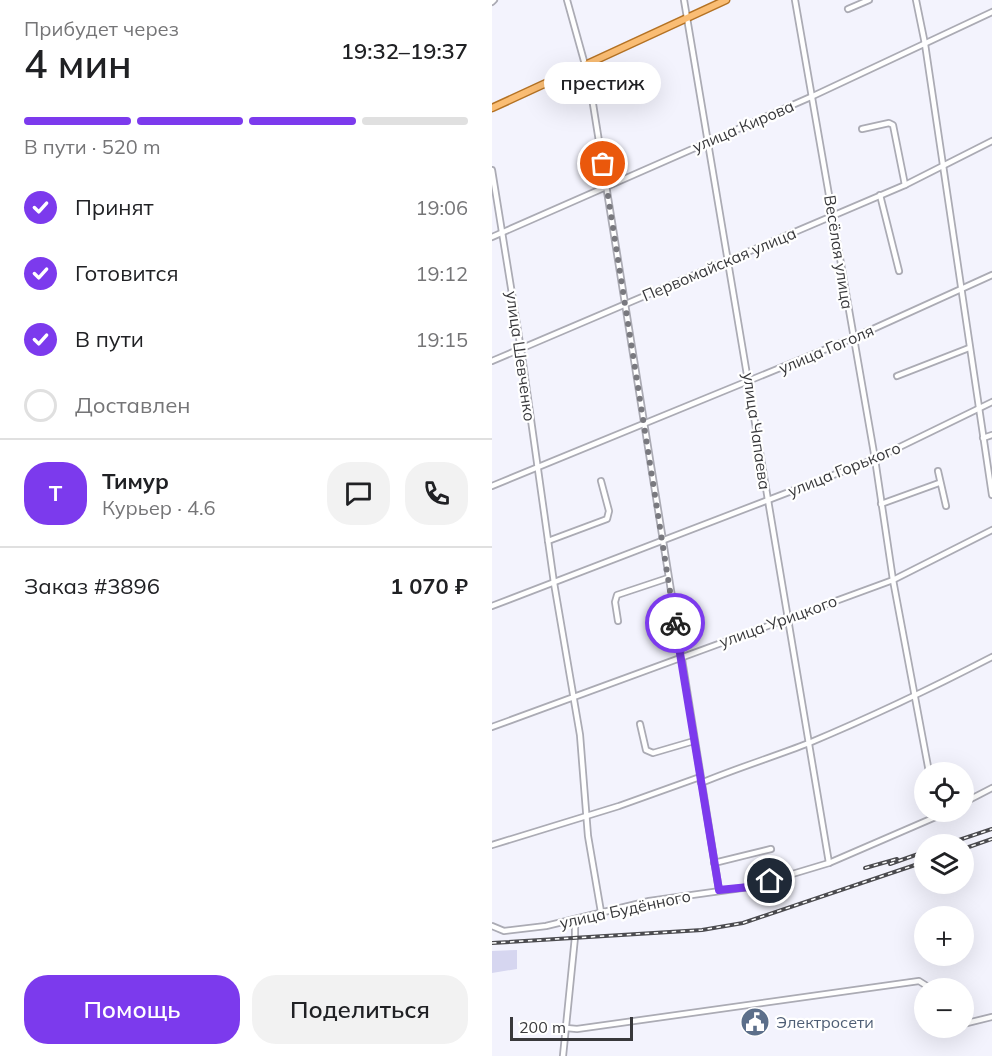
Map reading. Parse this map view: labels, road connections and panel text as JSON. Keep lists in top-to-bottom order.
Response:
{
  "streets": {
    "street": [
      "улица Кирова",
      "Весёлая улица",
      "Первомайская улица",
      "улица Гоголя",
      "улица Шевченко",
      "улица Чапаева",
      "улица Горького",
      "улица Урицкого",
      "улица Будённого"
    ]
  },
  "crossings": [
    ["улица Кирова", "Весёлая улица"],
    ["улица Кирова", "улица Шевченко"],
    ["улица Кирова", "улица Чапаева"],
    ["Весёлая улица", "Первомайская улица"],
    ["Весёлая улица", "улица Гоголя"],
    ["Весёлая улица", "улица Горького"],
    ["Весёлая улица", "улица Урицкого"],
    ["Первомайская улица", "улица Шевченко"],
    ["Первомайская улица", "улица Чапаева"],
    ["улица Гоголя", "улица Шевченко"],
    ["улица Гоголя", "улица Чапаева"],
    ["улица Шевченко", "улица Горького"],
    ["улица Шевченко", "улица Урицкого"],
    ["улица Шевченко", "улица Будённого"],
    ["улица Чапаева", "улица Горького"],
    ["улица Чапаева", "улица Урицкого"],
    ["улица Чапаева", "улица Будённого"]
  ],
  "places": {
    "other": ["престиж"],
    "public building": ["Электросети"]
  },
  "scale_bar": "200 m",
  "page": {
    "heading": ["4 мин", "Прибудет через", "19:32–19:37"],
    "panel": [
      "Тимур",
      "Курьер · 4.6",
      "Заказ #3896",
      "1 070 ₽"
    ],
    "bubble": "престиж",
    "bar": "В пути · 520 m",
    "list": [
      ["Принят", "19:06"],
      ["Готовится", "19:12"],
      ["В пути", "19:15"],
      "Доставлен"
    ],
    "round": "Т",
    "map_buttons": ["+", "−"],
    "buttons": ["Помощь", "Поделиться"],
    "scale": "200 m"
  }
}
